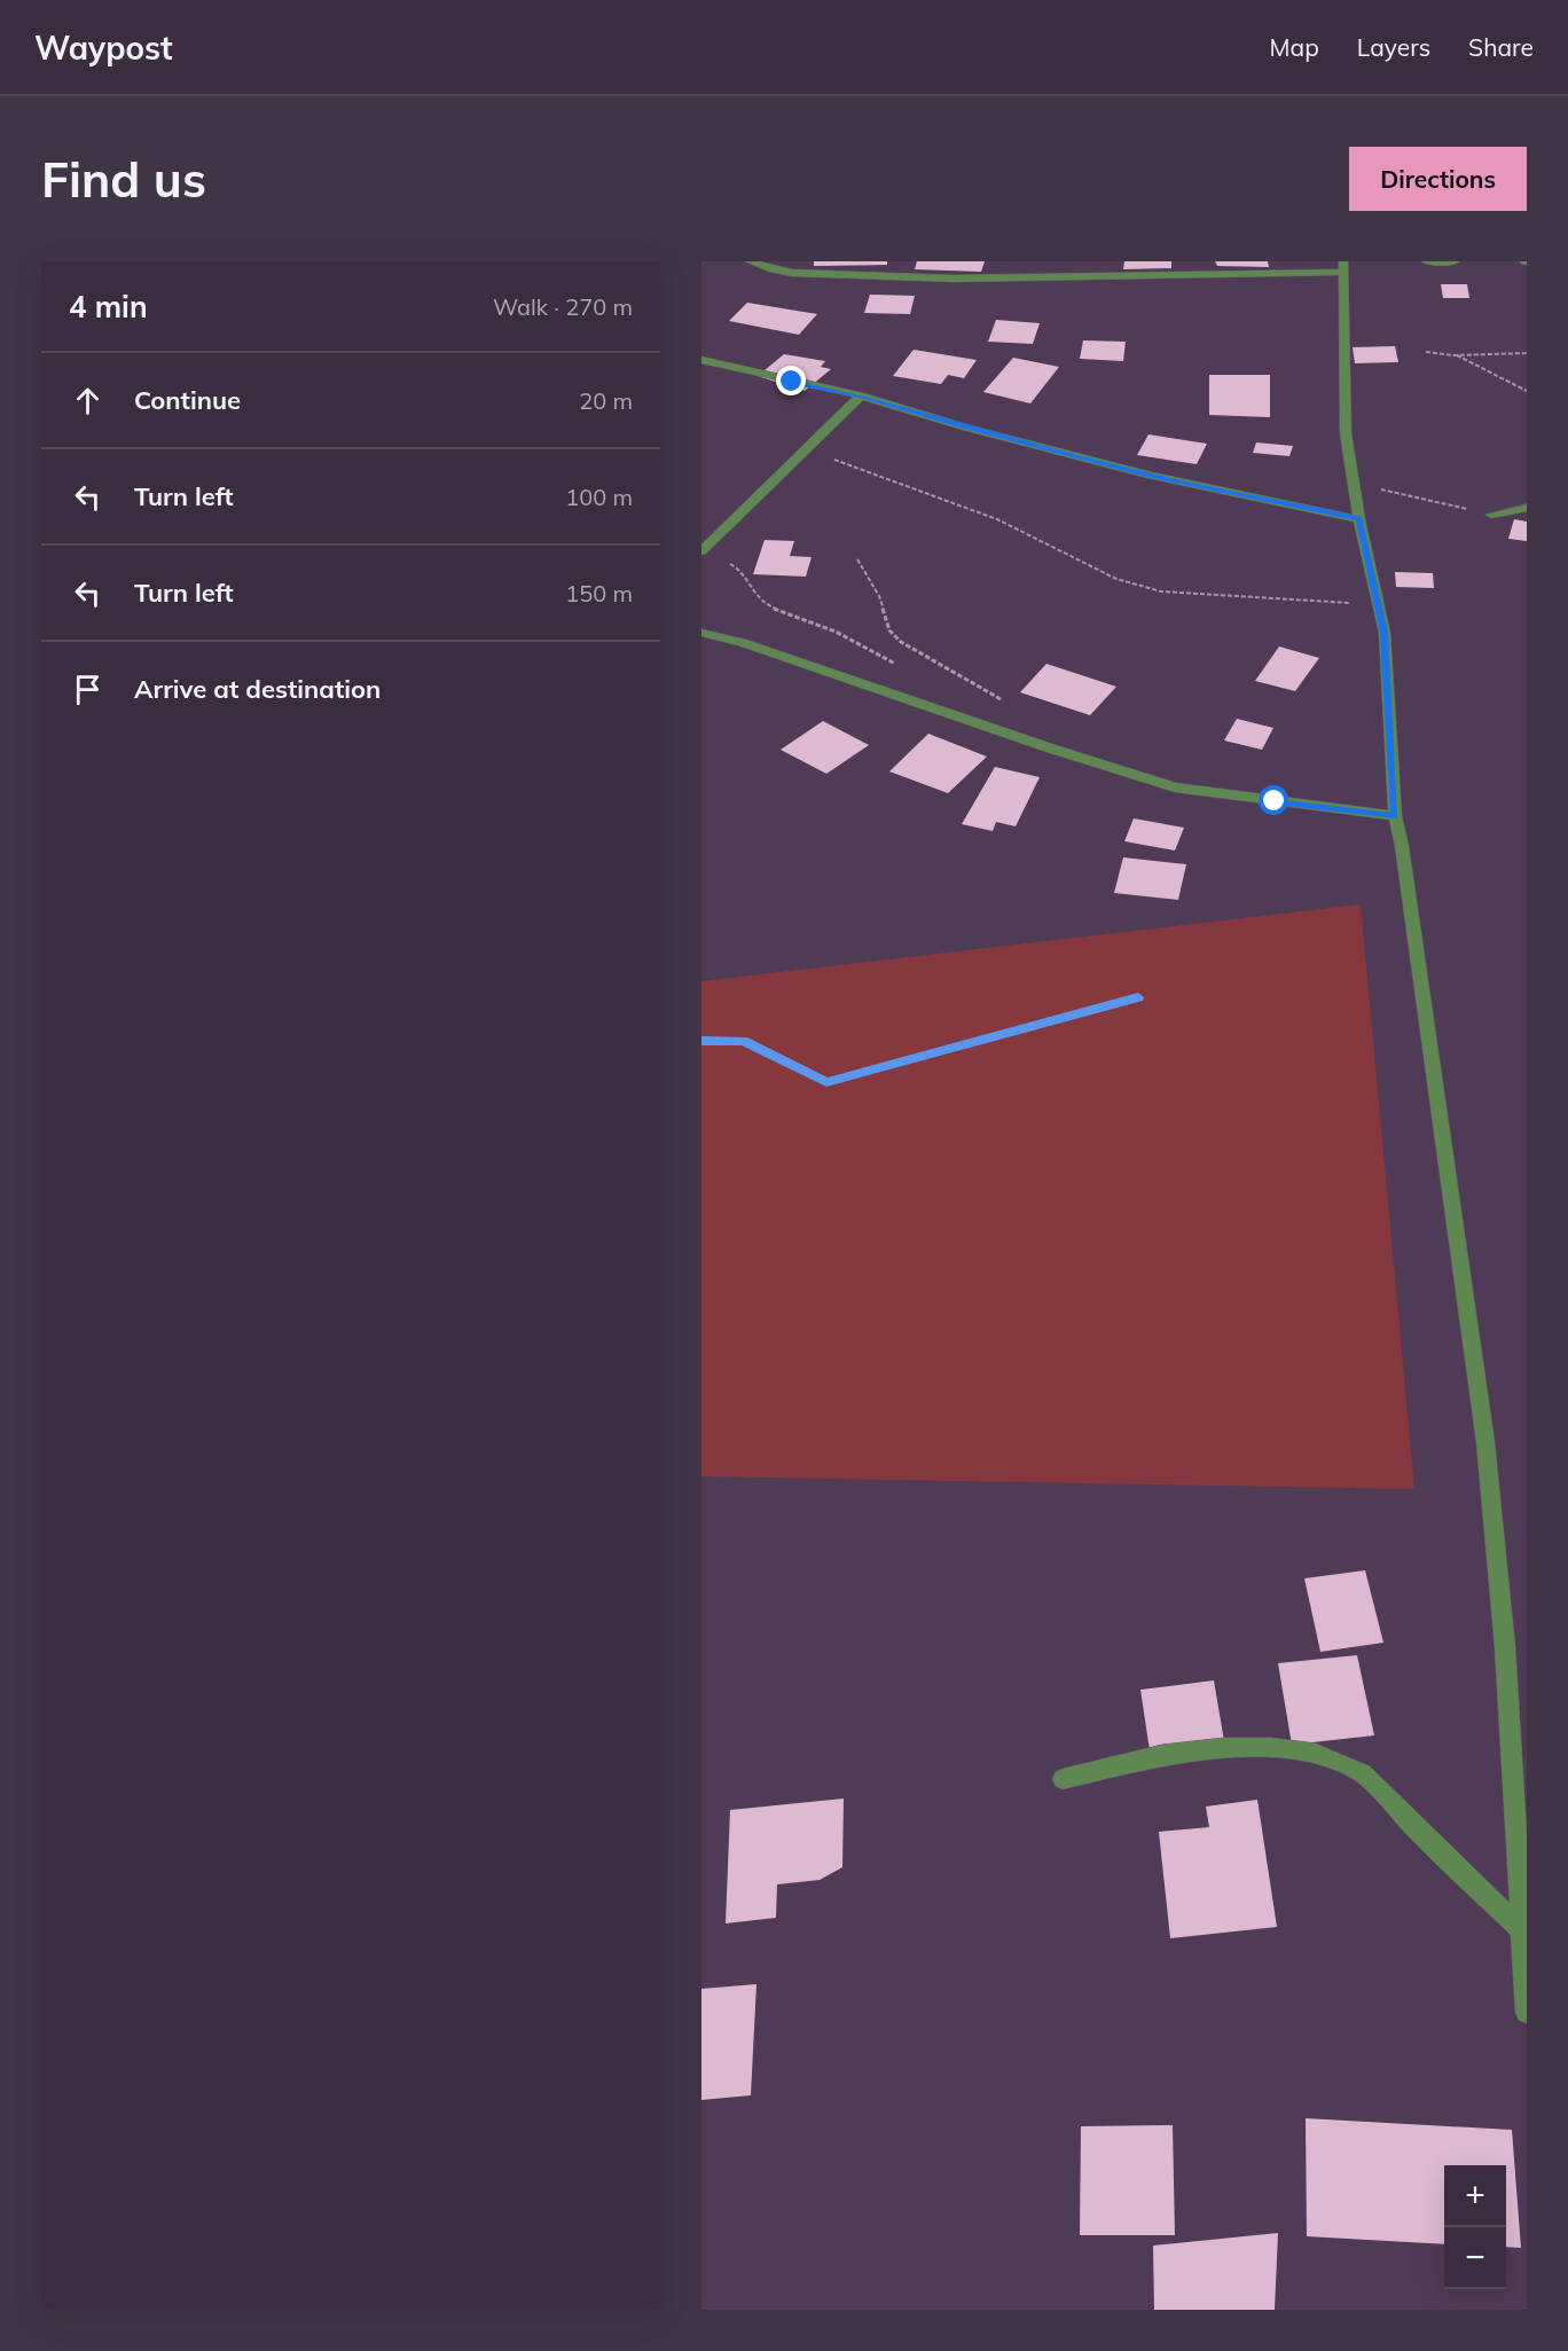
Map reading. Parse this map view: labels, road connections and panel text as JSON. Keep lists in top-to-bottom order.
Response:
{
  "page": {
    "header": "Waypost",
    "nav": ["Map", "Layers", "Share"],
    "buttons": "Directions",
    "title": "Find us",
    "heading": ["4 min", "Walk · 270 m"],
    "list": [
      ["Continue", "20 m"],
      ["Turn left", "100 m"],
      ["Turn left", "150 m"],
      "Arrive at destination"
    ],
    "map_buttons": ["+", "−"]
  }
}
